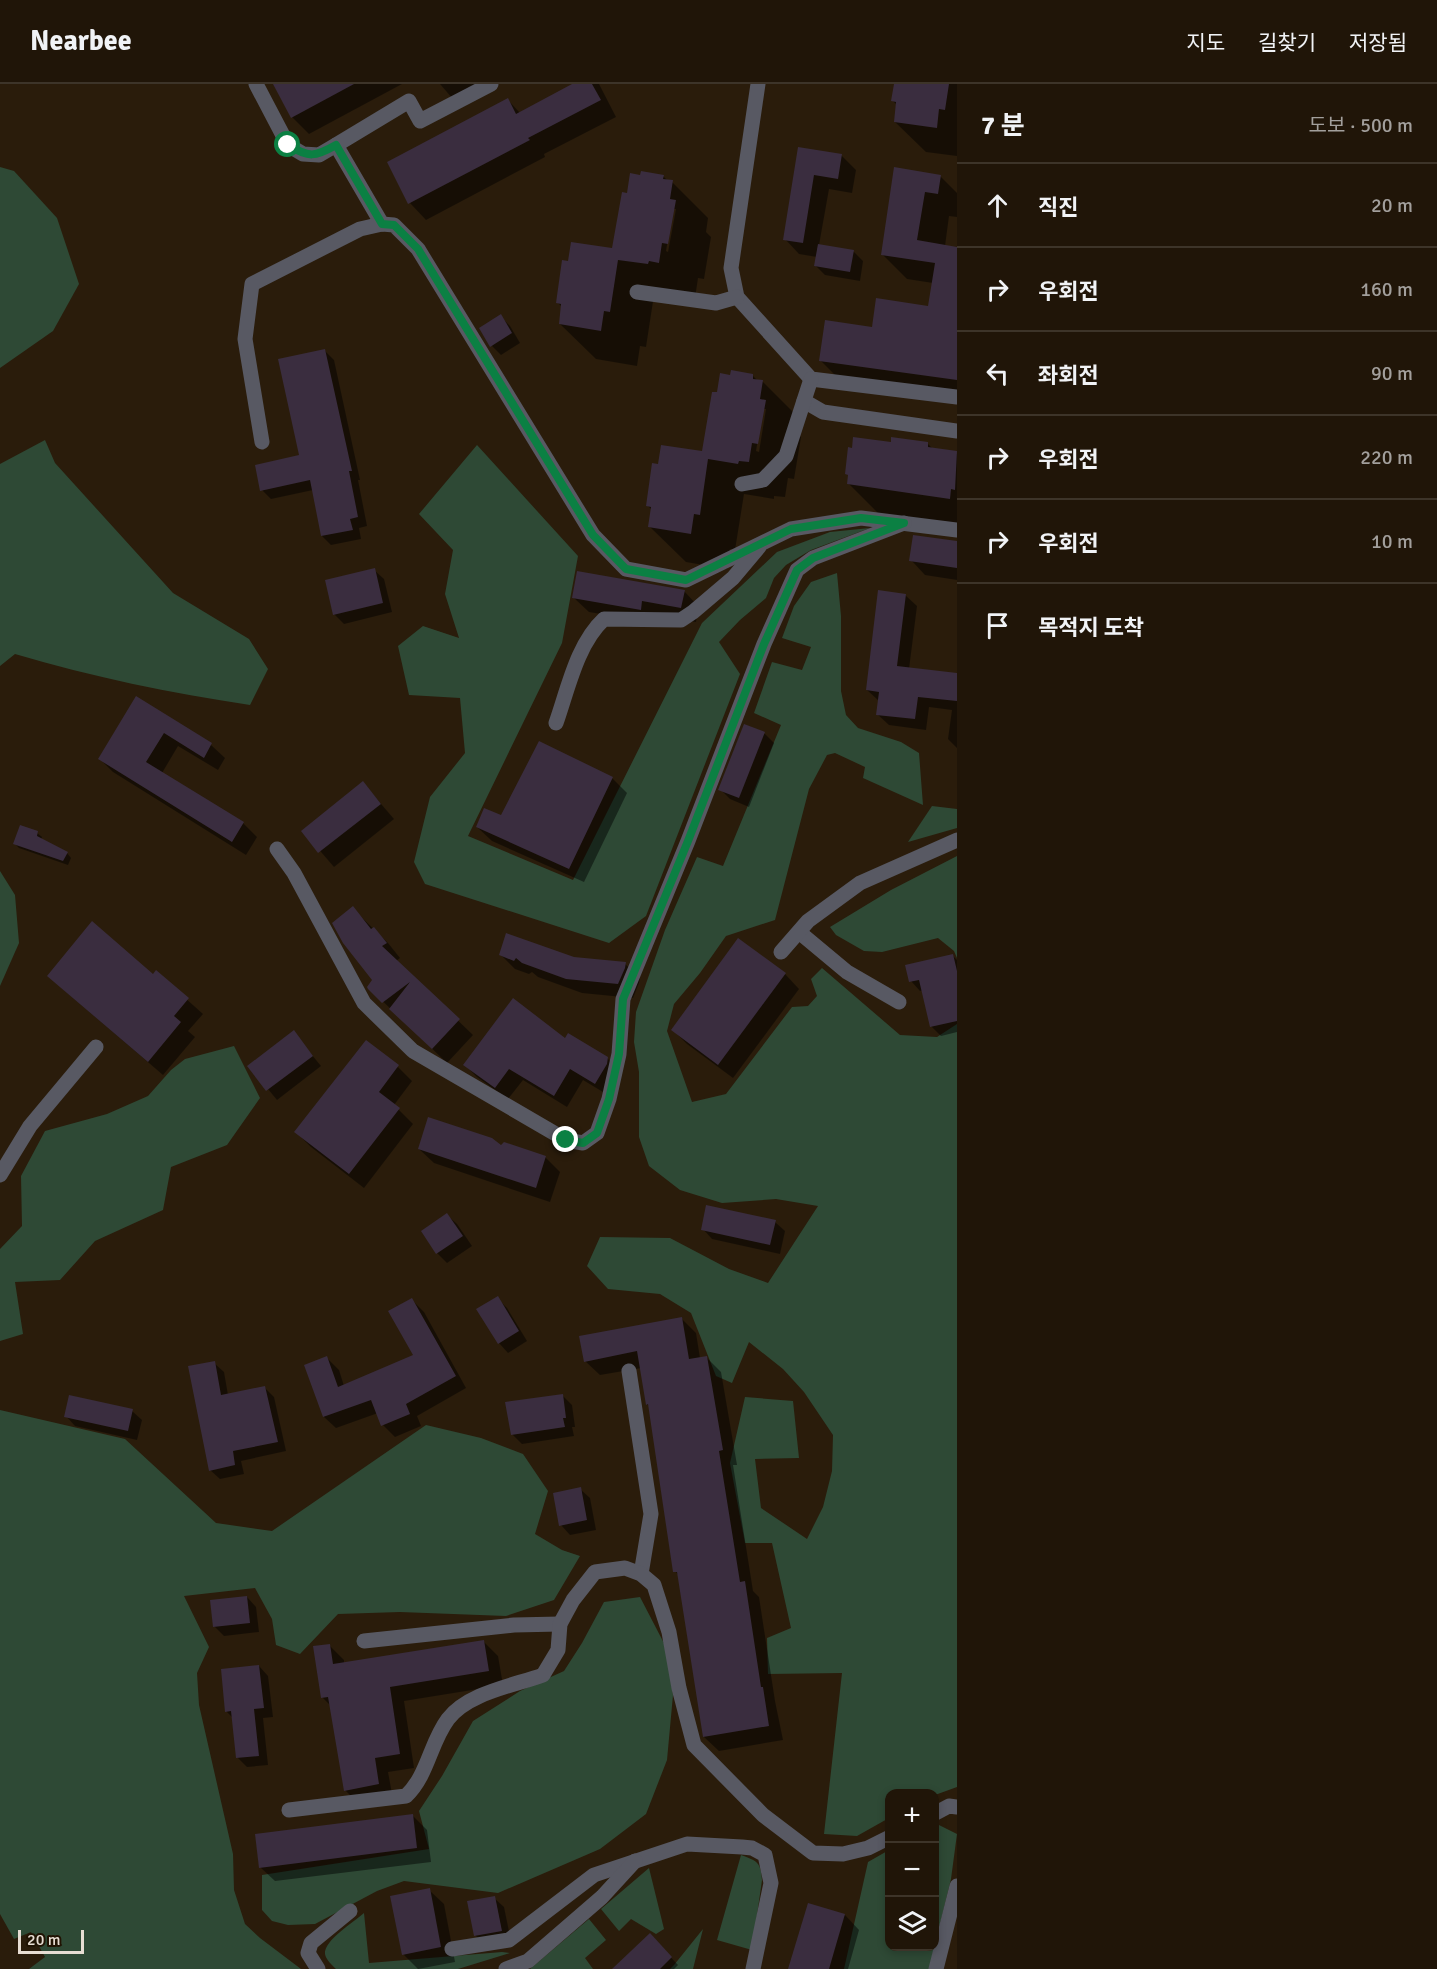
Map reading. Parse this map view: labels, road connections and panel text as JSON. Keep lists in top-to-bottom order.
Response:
{
  "scale_bar": "20 m",
  "page": {
    "header": "Nearbee",
    "nav": ["지도", "길찾기", "저장됨"],
    "heading": ["7 분", "도보 · 500 m"],
    "list": [
      ["직진", "20 m"],
      ["우회전", "160 m"],
      ["좌회전", "90 m"],
      ["우회전", "220 m"],
      ["우회전", "10 m"],
      "목적지 도착"
    ],
    "map_buttons": ["+", "−"],
    "scale": "20 m"
  }
}
